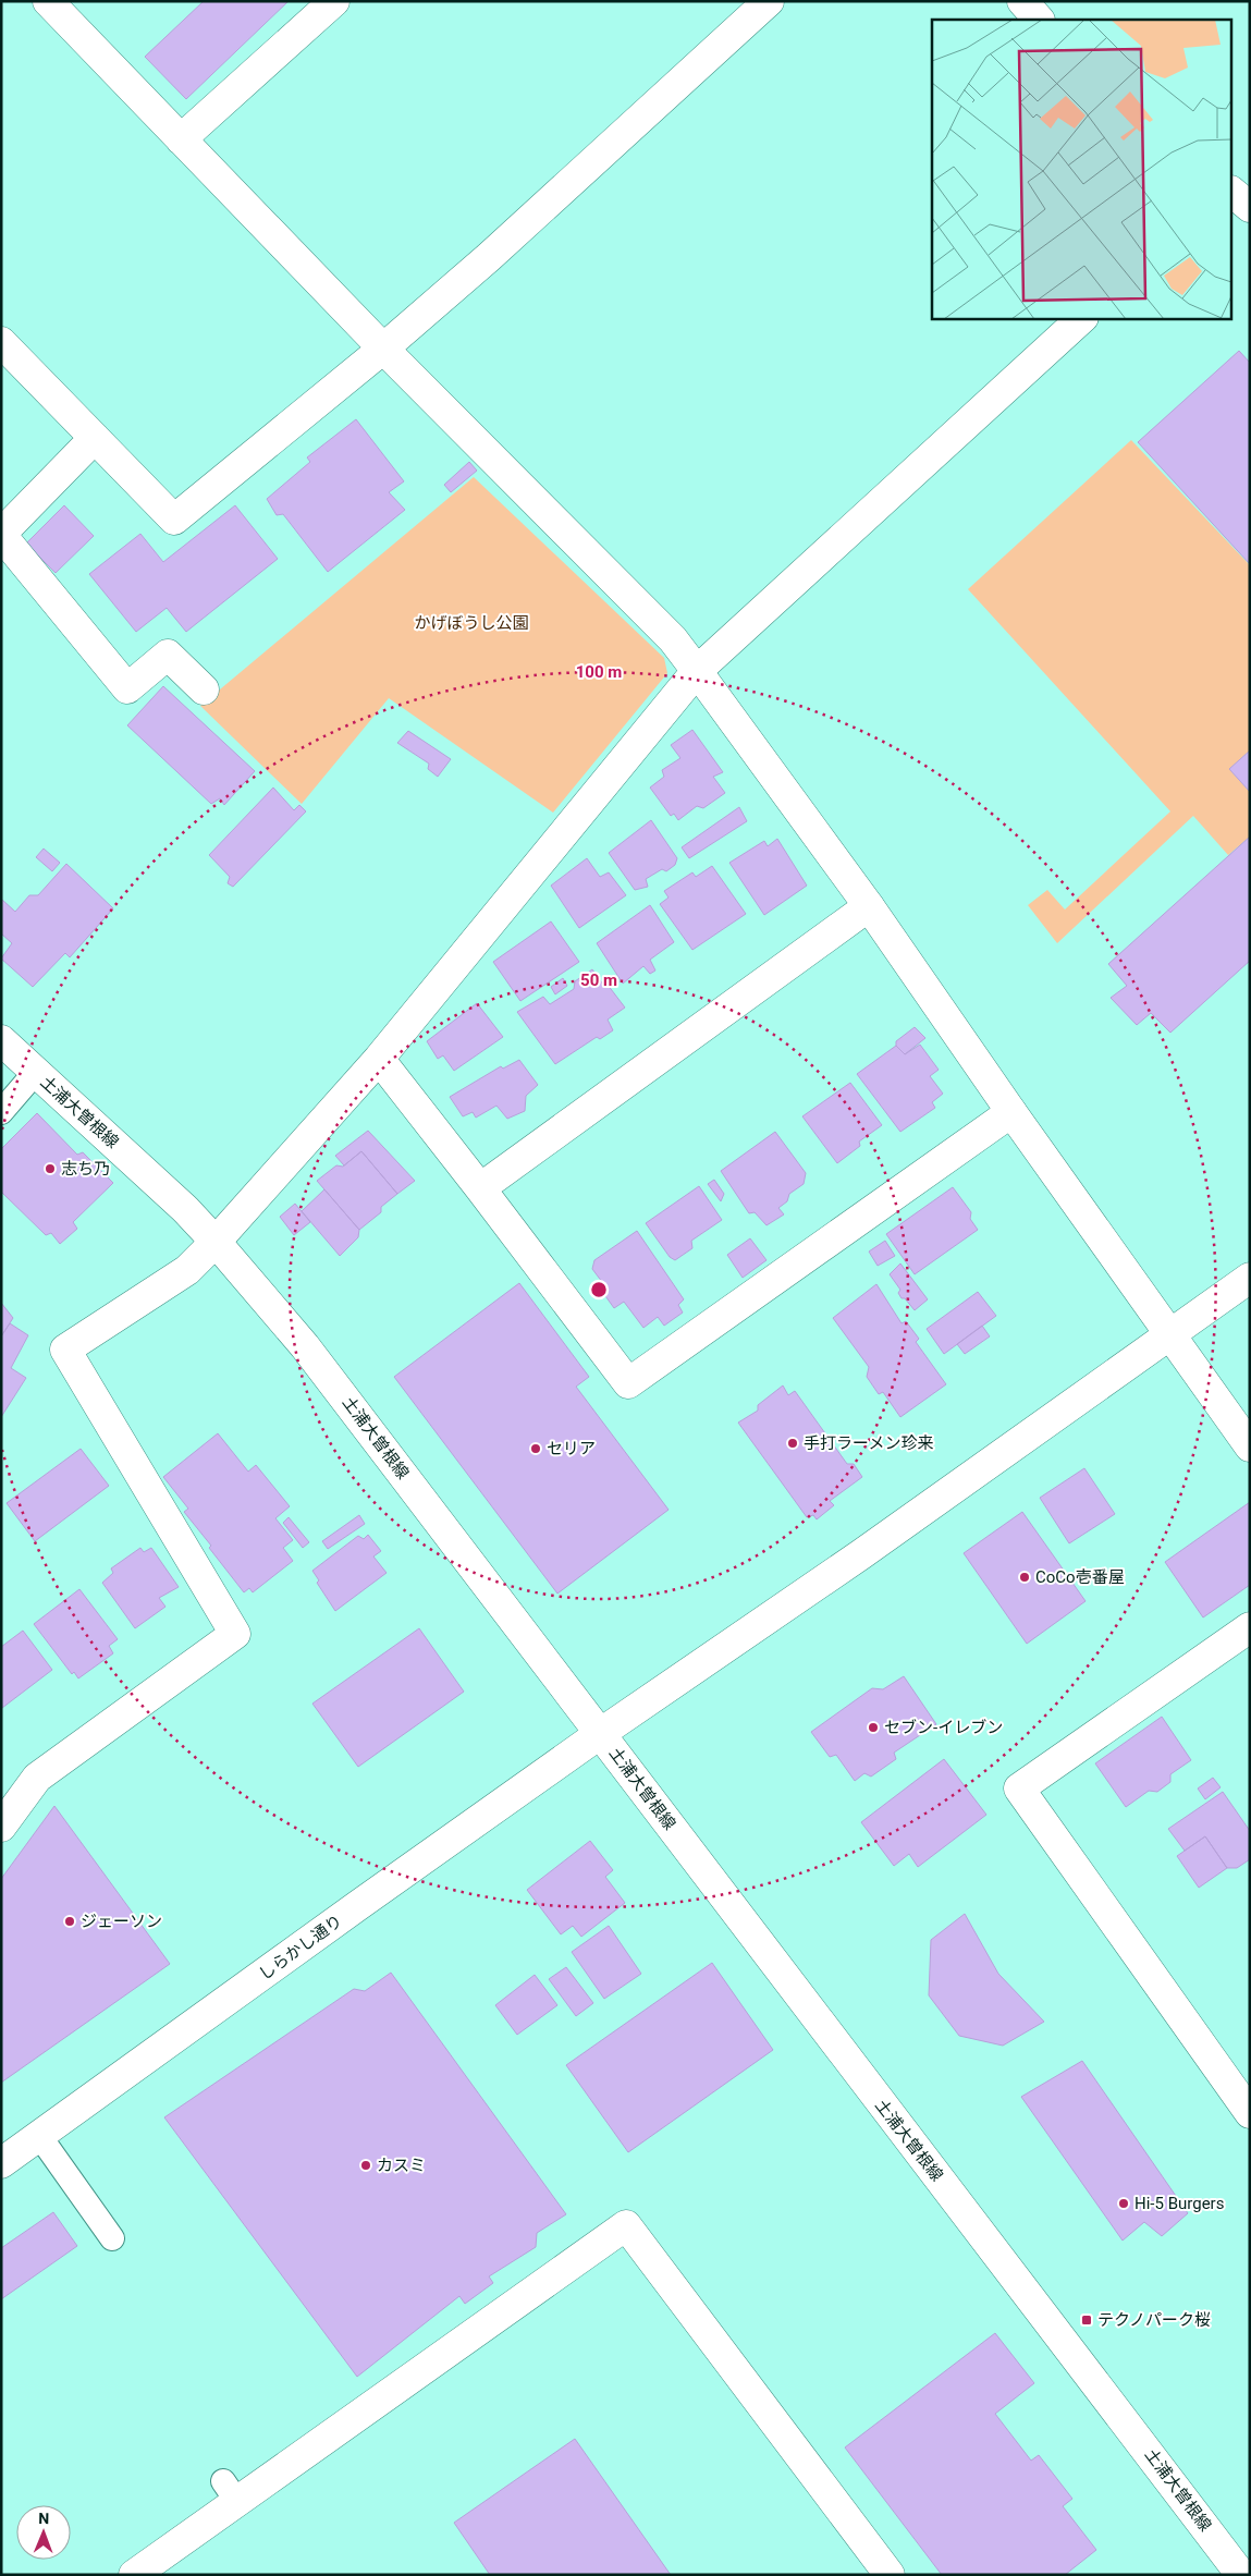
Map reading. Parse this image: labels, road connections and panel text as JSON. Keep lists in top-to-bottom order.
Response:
{
  "streets": {
    "street": ["土浦大曽根線", "しらかし通り"]
  },
  "crossings": [
    ["土浦大曽根線", "しらかし通り"]
  ],
  "parks": ["かげぼうし公園"],
  "places": {
    "other": [
      "志ち乃",
      "手打ラーメン珍来",
      "セリア",
      "CoCo壱番屋",
      "セブン-イレブン",
      "ジェーソン",
      "カスミ",
      "Hi-5 Burgers"
    ],
    "transit": ["テクノパーク桜"]
  },
  "north": "top",
  "rings": ["100 m", "50 m"]
}
